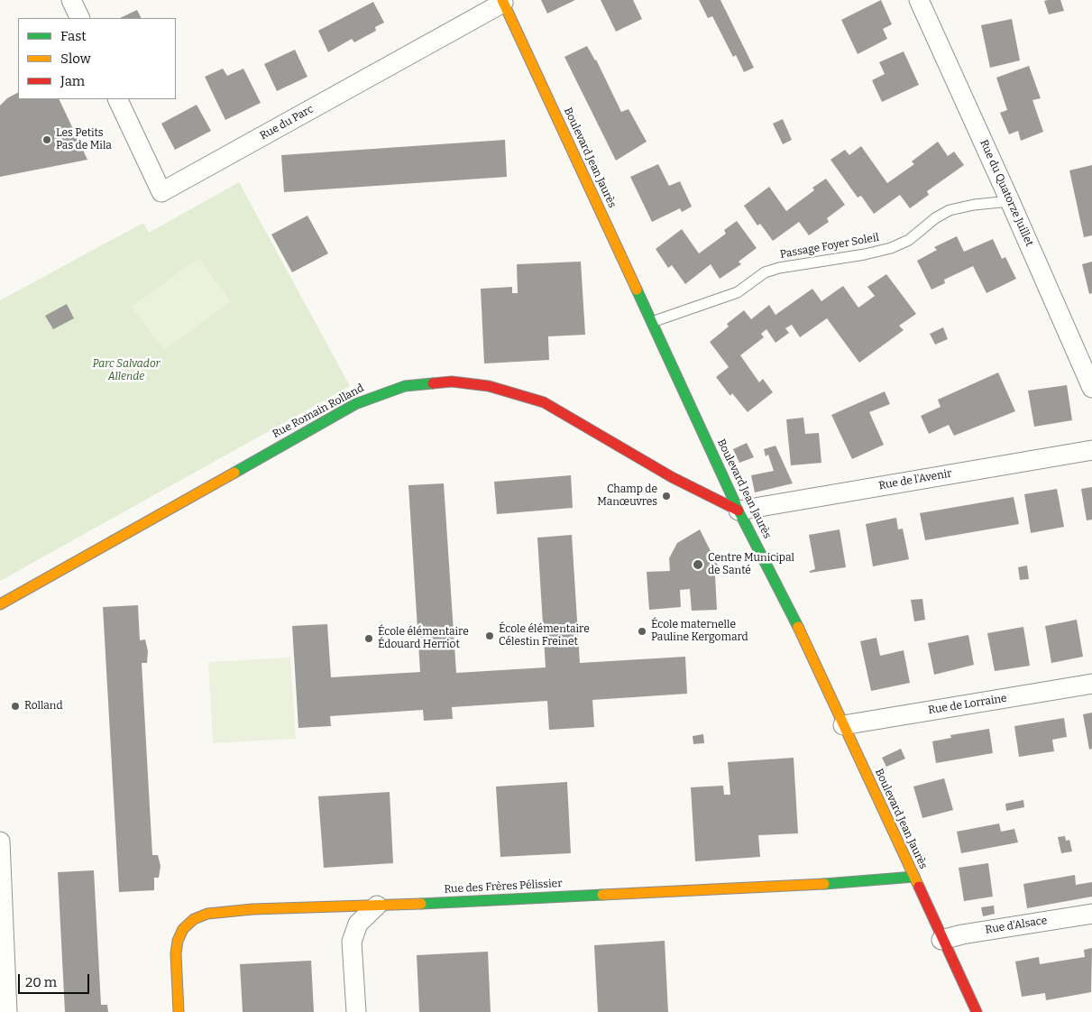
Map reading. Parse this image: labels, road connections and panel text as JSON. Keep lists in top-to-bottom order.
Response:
{
  "streets": {
    "street": [
      "Rue du Parc",
      "Boulevard Jean Jaurès",
      "Rue du Quatorze Juillet",
      "Rue Romain Rolland",
      "Rue de l'Avenir",
      "Rue de Lorraine",
      "Rue des Frères Pélissier",
      "Rue d'Alsace"
    ],
    "lane": ["Passage Foyer Soleil"]
  },
  "crossings": [
    ["Rue du Parc", "Boulevard Jean Jaurès"],
    ["Boulevard Jean Jaurès", "Passage Foyer Soleil"],
    ["Boulevard Jean Jaurès", "Rue Romain Rolland"],
    ["Boulevard Jean Jaurès", "Rue de l'Avenir"],
    ["Boulevard Jean Jaurès", "Rue de Lorraine"],
    ["Boulevard Jean Jaurès", "Rue des Frères Pélissier"],
    ["Boulevard Jean Jaurès", "Rue d'Alsace"],
    ["Rue du Quatorze Juillet", "Passage Foyer Soleil"],
    ["Rue Romain Rolland", "Rue de l'Avenir"]
  ],
  "parks": ["Parc Salvador Allende"],
  "places": [
    "Les Petits Pas de Mila",
    "Champ de Manœuvres",
    "Centre Municipal de Santé",
    "École maternelle Pauline Kergomard",
    "École élémentaire Célestin Freinet",
    "École élémentaire Édouard Herriot",
    "Rolland"
  ],
  "legend": ["Fast", "Slow", "Jam"],
  "scale_bar": "20 m"
}
